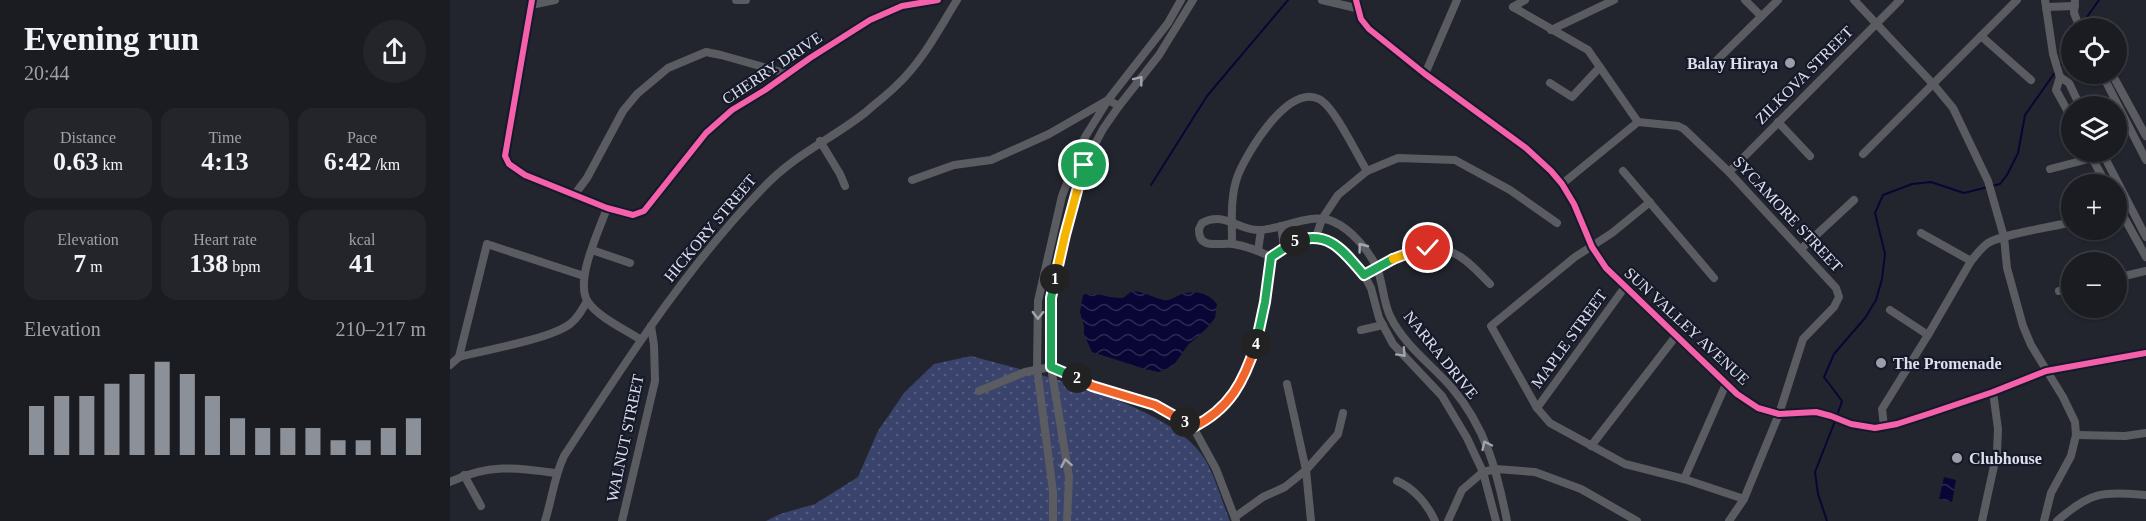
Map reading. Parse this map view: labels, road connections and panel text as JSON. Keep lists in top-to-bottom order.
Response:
{
  "streets": {
    "street": [
      "CHERRY DRIVE",
      "ZILKOVA STREET",
      "SYCAMORE STREET",
      "HICKORY STREET",
      "SUN VALLEY AVENUE",
      "MAPLE STREET",
      "NARRA DRIVE",
      "WALNUT STREET"
    ]
  },
  "crossings": [
    ["ZILKOVA STREET", "SYCAMORE STREET"],
    ["SYCAMORE STREET", "SUN VALLEY AVENUE"],
    ["HICKORY STREET", "WALNUT STREET"],
    ["SUN VALLEY AVENUE", "MAPLE STREET"]
  ],
  "places": ["Balay Hiraya", "The Promenade", "Clubhouse"],
  "page": {
    "heading": ["Evening run", "20:44"],
    "map_buttons": ["+", "−"],
    "stats": [
      ["Distance", "0.63 km"],
      ["Time", "4:13"],
      ["Pace", "6:42 /km"],
      ["Elevation", "7 m"],
      ["Heart rate", "138 bpm"],
      ["kcal", "41"]
    ],
    "pins": [
      "5",
      "1",
      "4",
      "2",
      "3"
    ],
    "chart": ["Elevation", "210–217 m"]
  }
}
